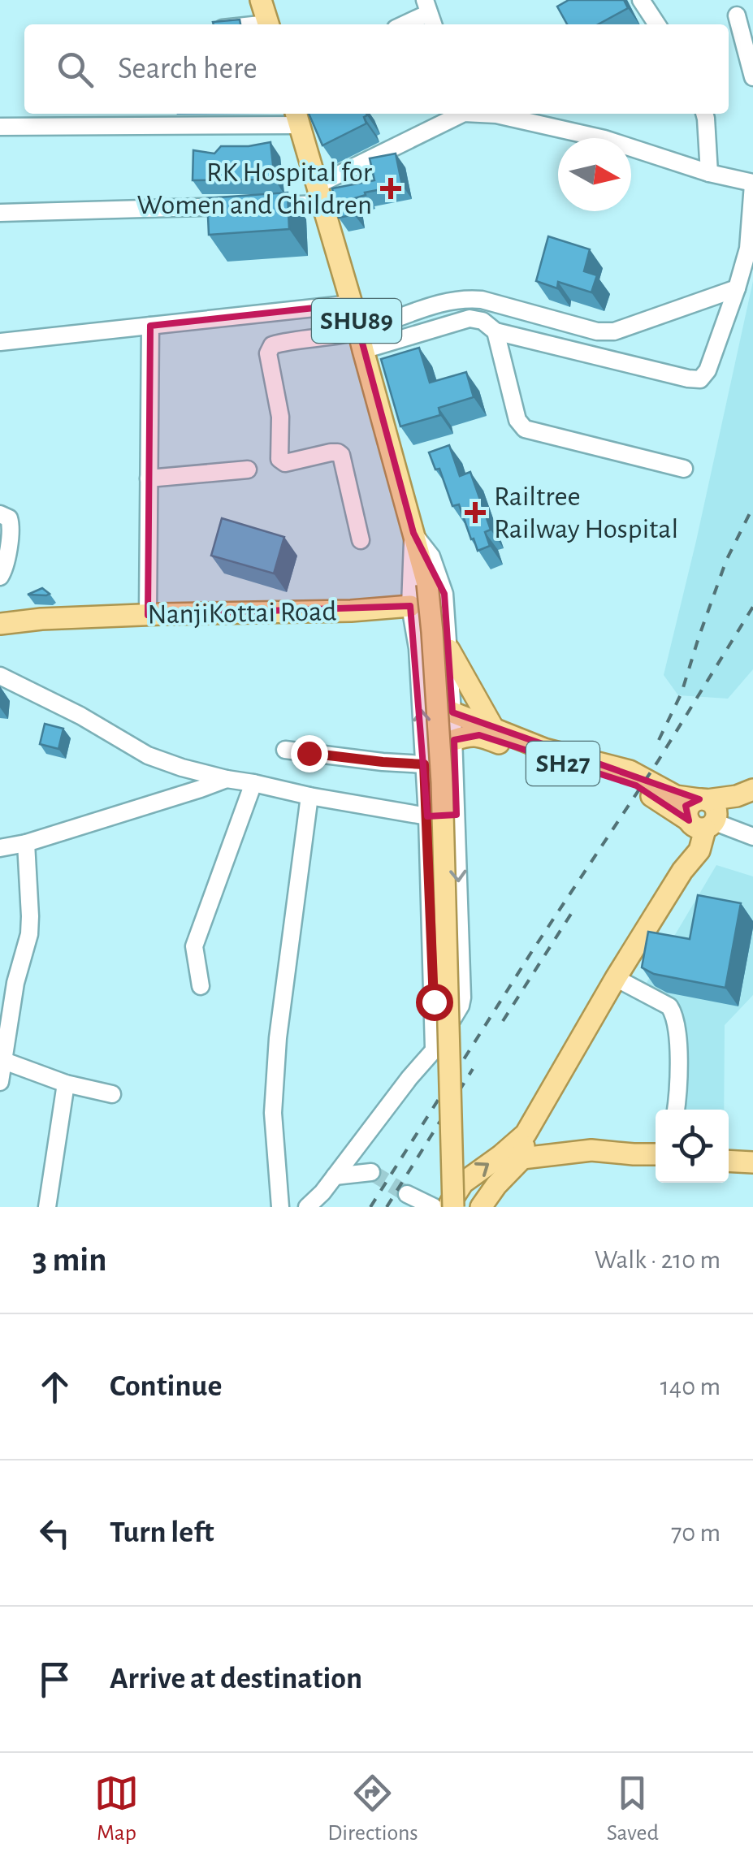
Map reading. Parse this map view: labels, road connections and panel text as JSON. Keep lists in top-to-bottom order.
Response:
{
  "streets": {
    "main road": ["SHU89", "NanjiKottai Road", "SH27"]
  },
  "places": {
    "health": ["RK Hospital for Women and Children", "Railtree Railway Hospital"]
  },
  "north": "right",
  "page": {
    "search": "Search here",
    "heading": ["3 min", "Walk · 210 m"],
    "list": [
      ["Continue", "140 m"],
      ["Turn left", "70 m"],
      "Arrive at destination"
    ],
    "nav": ["Map", "Directions", "Saved"]
  }
}
